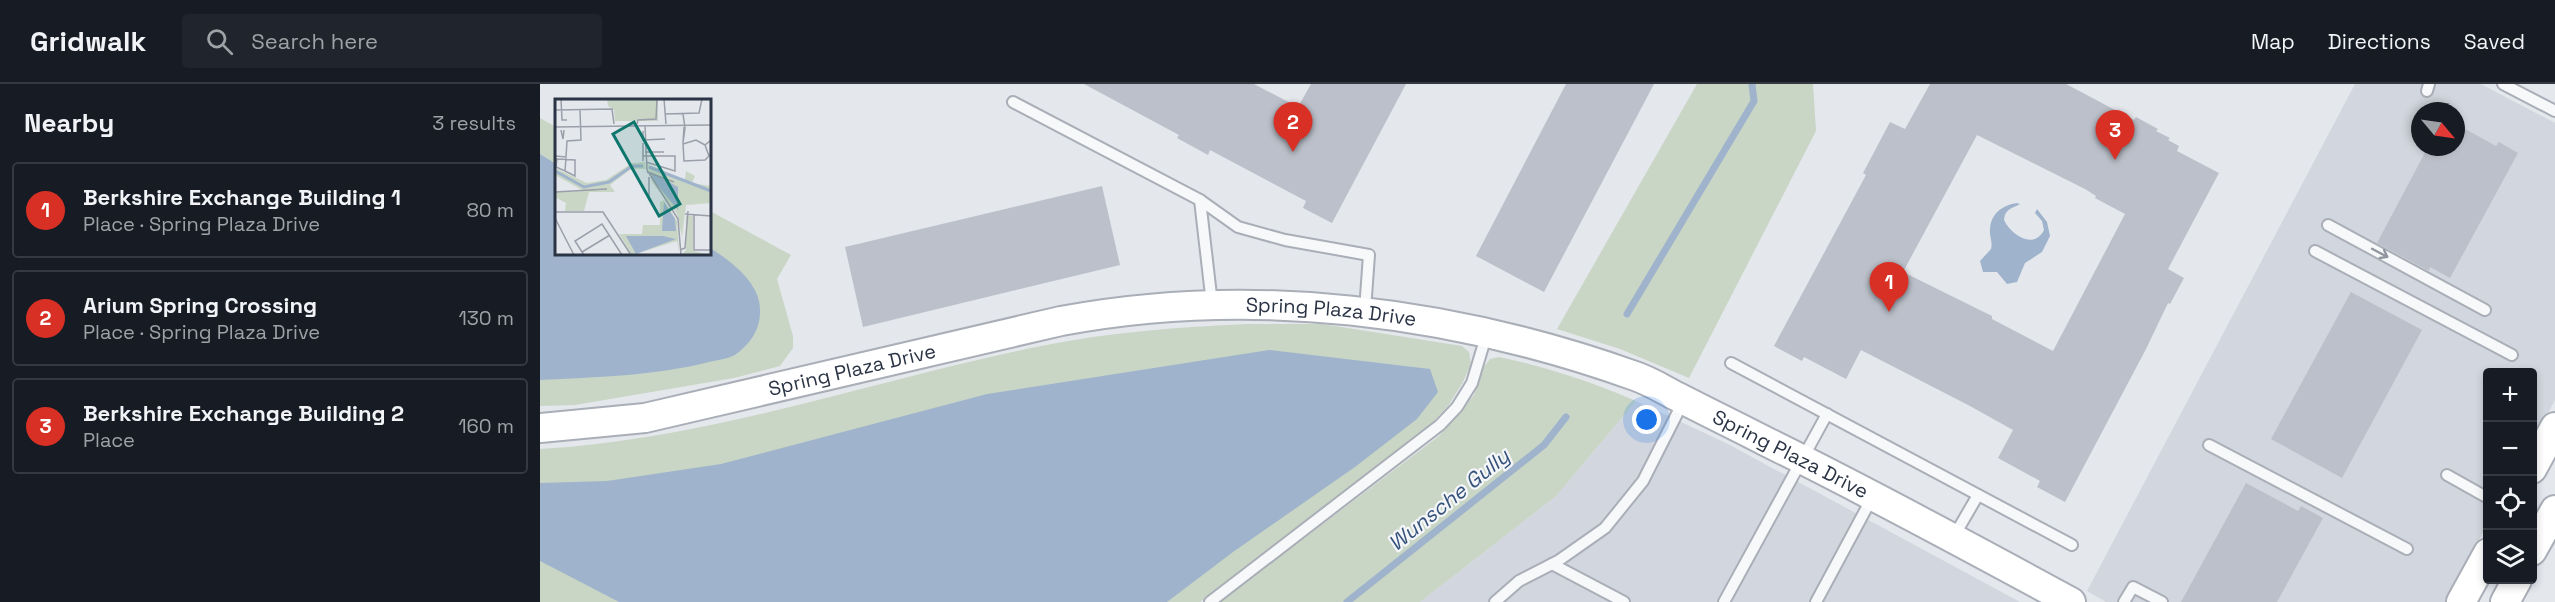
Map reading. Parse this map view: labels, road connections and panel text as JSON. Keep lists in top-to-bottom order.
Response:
{
  "streets": {
    "street": ["Spring Plaza Drive"]
  },
  "water": ["Wunsche Gully"],
  "north": "bottom right",
  "page": {
    "header": "Gridwalk",
    "search": "Search here",
    "nav": ["Map", "Directions", "Saved"],
    "heading": ["Nearby", "3 results"],
    "pins": ["2", "3", "1"],
    "list": [
      {
        "mark": "1",
        "name": "Berkshire Exchange Building 1",
        "note": "Place · Spring Plaza Drive",
        "value": "80 m"
      },
      {
        "mark": "2",
        "name": "Arium Spring Crossing",
        "note": "Place · Spring Plaza Drive",
        "value": "130 m"
      },
      {
        "mark": "3",
        "name": "Berkshire Exchange Building 2",
        "note": "Place",
        "value": "160 m"
      }
    ],
    "map_buttons": ["+", "−"]
  }
}
